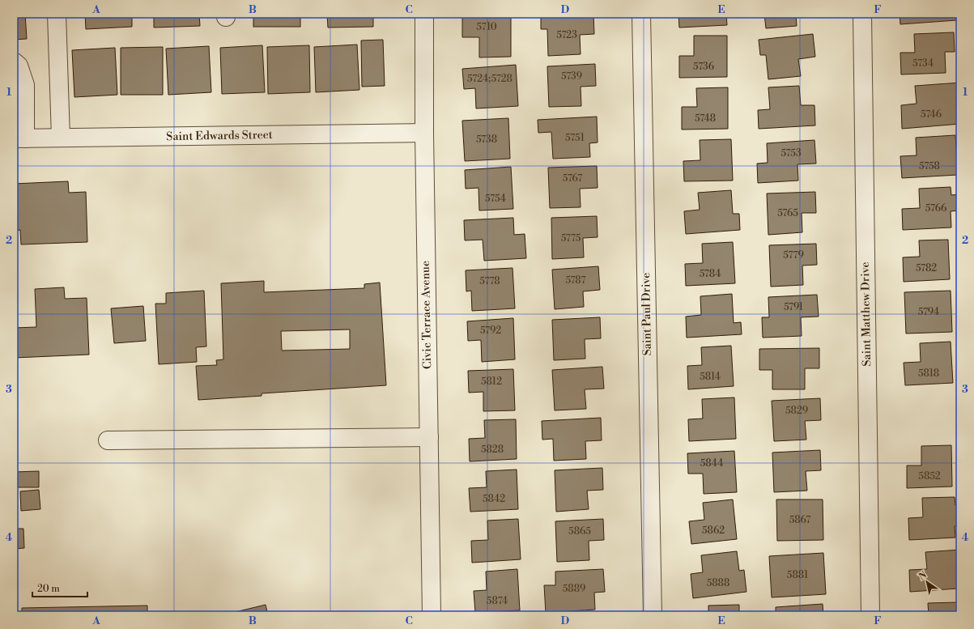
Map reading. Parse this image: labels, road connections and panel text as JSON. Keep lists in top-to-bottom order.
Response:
{
  "streets": {
    "street": [
      "Saint Edwards Street",
      "Saint Paul Drive",
      "Saint Matthew Drive",
      "Civic Terrace Avenue"
    ]
  },
  "crossings": [
    ["Saint Edwards Street", "Civic Terrace Avenue"]
  ],
  "house_numbers": [
    "5710",
    "5723",
    "5734",
    "5736",
    "5739",
    "5724;5728",
    "5746",
    "5748",
    "5751",
    "5738",
    "5753",
    "5758",
    "5767",
    "5754",
    "5766",
    "5765",
    "5775",
    "5779",
    "5782",
    "5784",
    "5787",
    "5778",
    "5791",
    "5794",
    "5792",
    "5818",
    "5814",
    "5812",
    "5829",
    "5828",
    "5844",
    "5852",
    "5842",
    "5867",
    "5862",
    "5865",
    "5881",
    "5888",
    "5889",
    "5874"
  ],
  "scale_bar": "20 m",
  "north": "top left",
  "grid": {
    "columns": [
      "A",
      "B",
      "C",
      "D",
      "E",
      "F"
    ],
    "rows": [
      "1",
      "2",
      "3",
      "4"
    ]
  }
}
